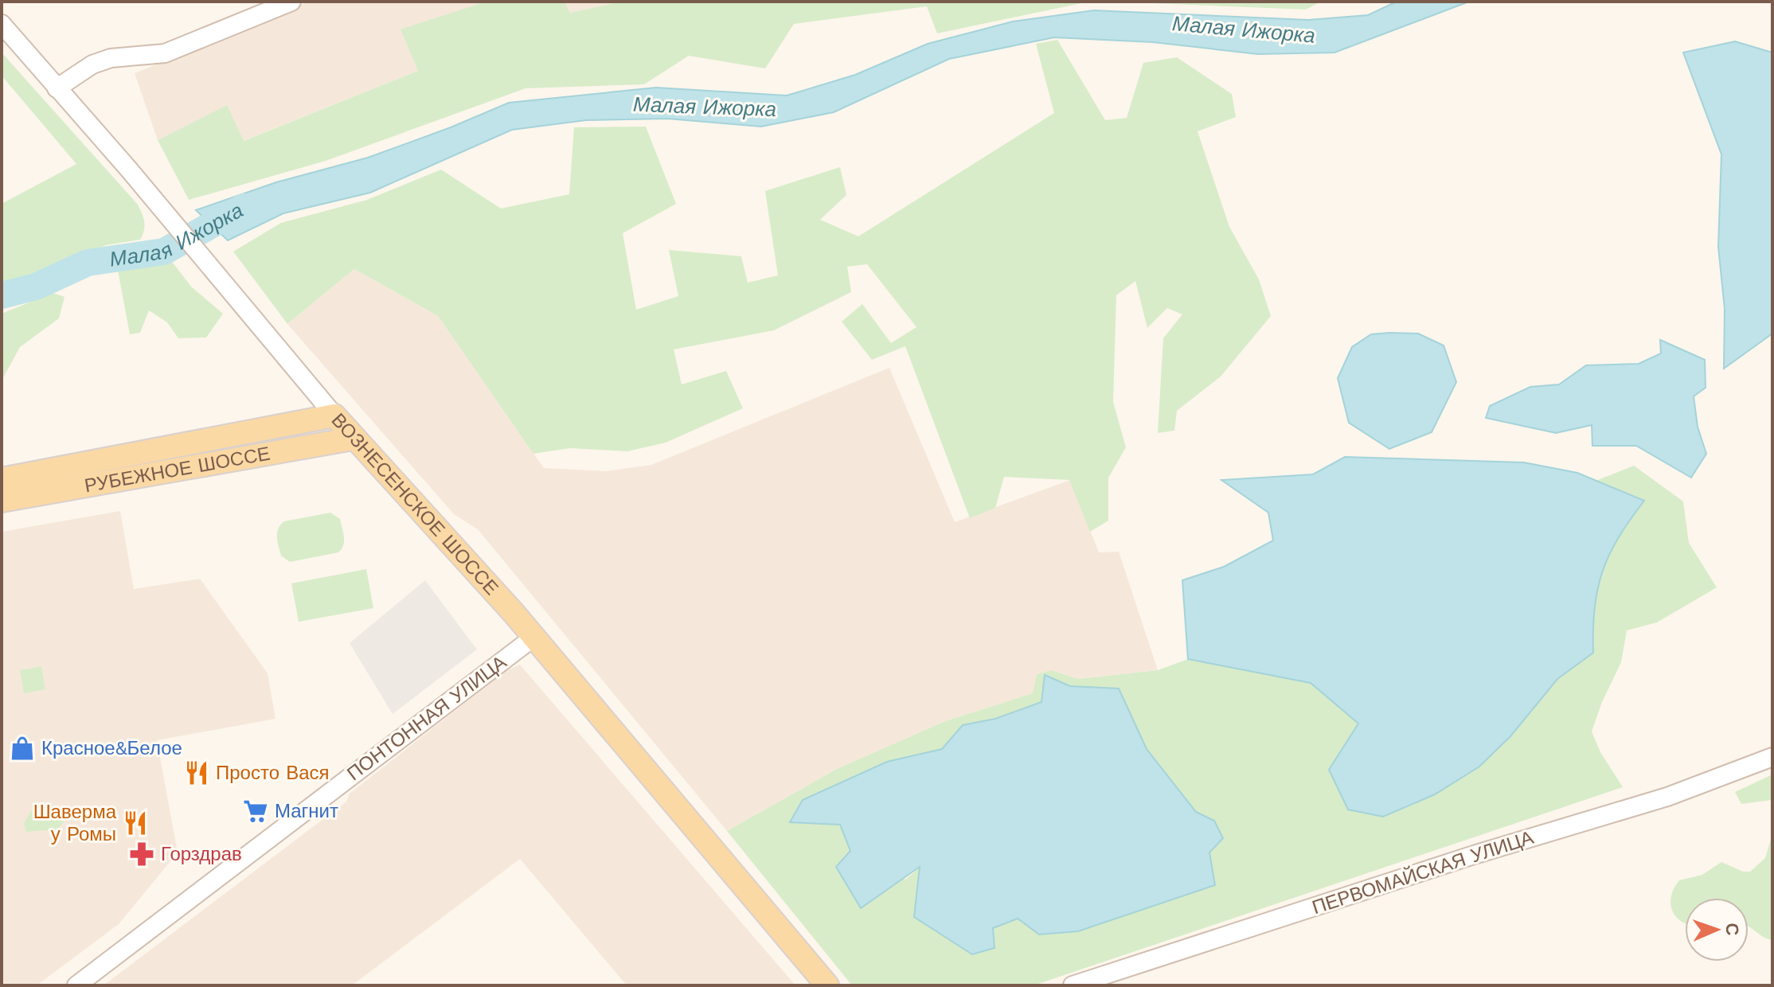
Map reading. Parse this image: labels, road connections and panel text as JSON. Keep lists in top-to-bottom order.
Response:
{
  "streets": {
    "main road": ["РУБЕЖНОЕ ШОССЕ", "ВОЗНЕСЕНСКОЕ ШОССЕ"],
    "street": ["ПОНТОННАЯ УЛИЦА", "ПЕРВОМАЙСКАЯ УЛИЦА"]
  },
  "crossings": [
    ["РУБЕЖНОЕ ШОССЕ", "ВОЗНЕСЕНСКОЕ ШОССЕ"],
    ["ВОЗНЕСЕНСКОЕ ШОССЕ", "ПОНТОННАЯ УЛИЦА"]
  ],
  "water": ["Малая Ижорка"],
  "places": {
    "shop": ["Красное&Белое"],
    "restaurant": ["Просто Вася", "Шаверма у Ромы"],
    "supermarket": ["Магнит"],
    "pharmacy": ["Горздрав"]
  },
  "north": "right"
}
